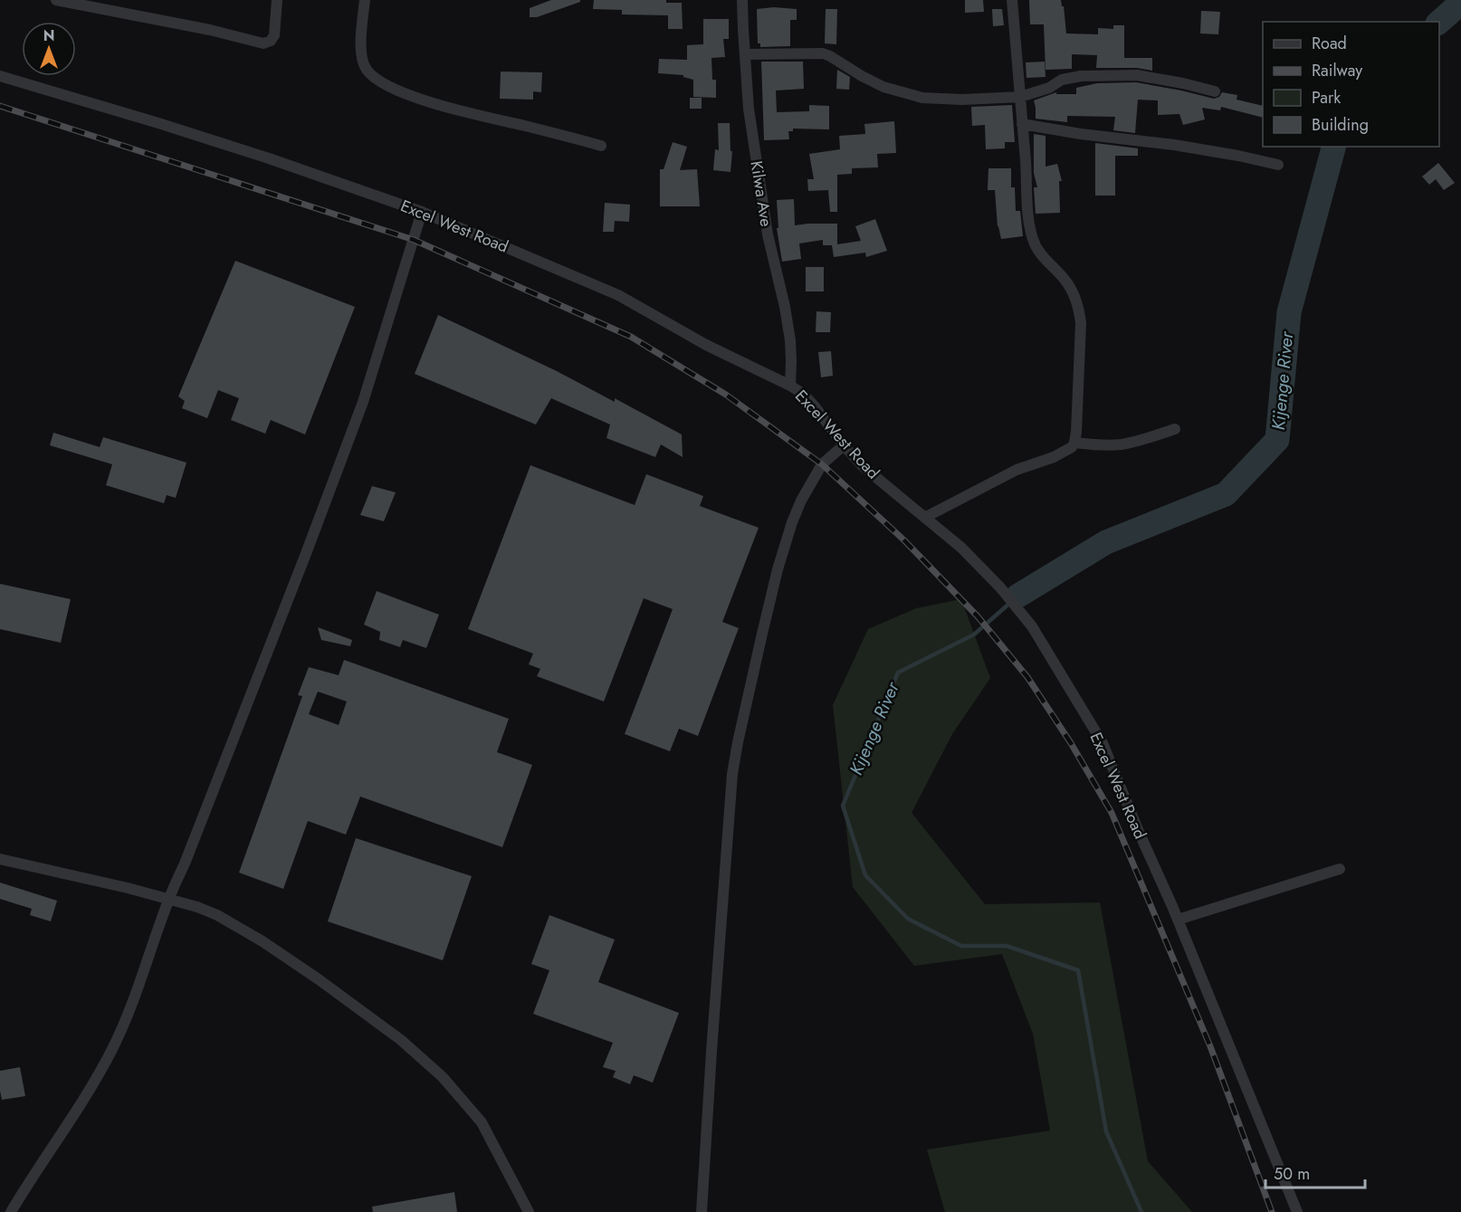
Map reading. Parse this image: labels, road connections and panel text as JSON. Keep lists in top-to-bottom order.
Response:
{
  "streets": {
    "street": ["Kilwa Ave", "Excel West Road"]
  },
  "crossings": [
    ["Kilwa Ave", "Excel West Road"]
  ],
  "water": ["Kijenge River"],
  "legend": [
    "Road",
    "Railway",
    "Park",
    "Building"
  ],
  "scale_bar": "50 m",
  "north": "top"
}
